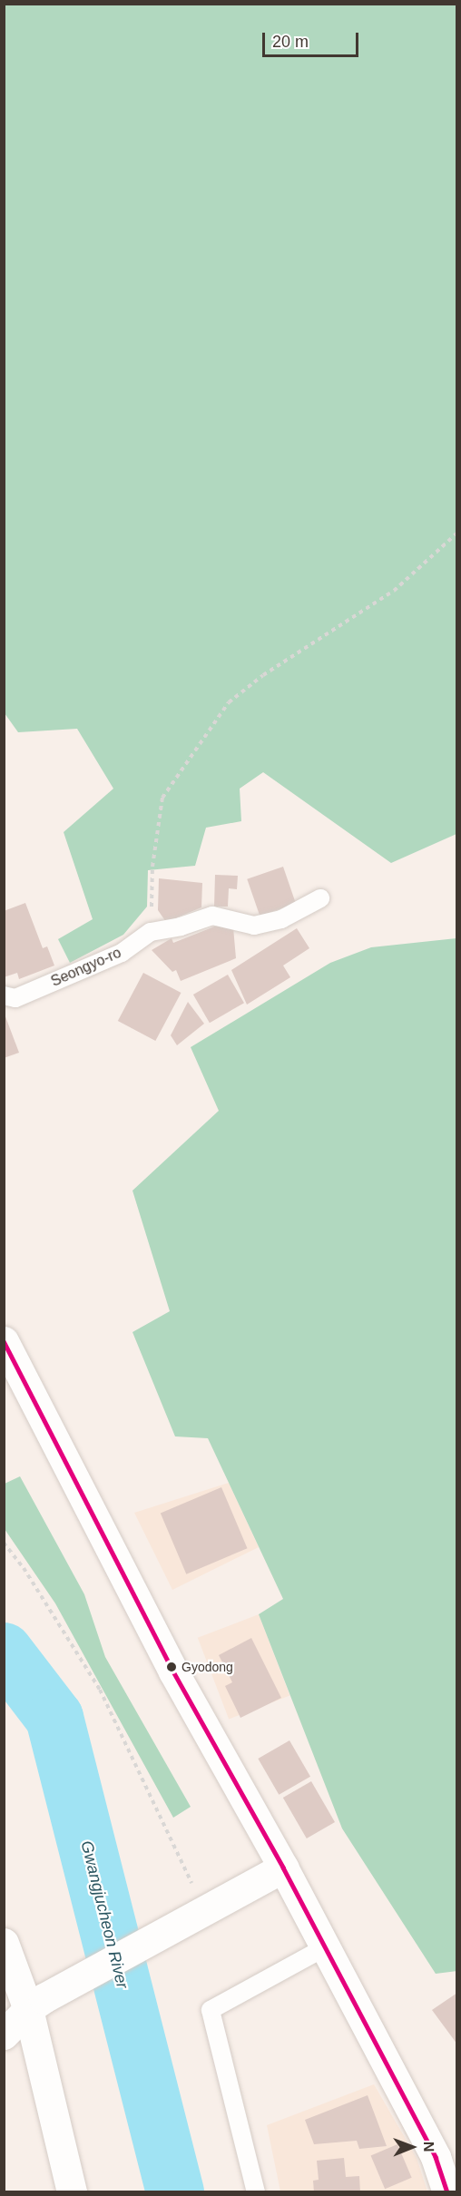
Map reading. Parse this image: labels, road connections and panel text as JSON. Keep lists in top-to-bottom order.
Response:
{
  "streets": {
    "lane": ["Seongyo-ro"]
  },
  "water": ["Gwangjucheon River"],
  "places": ["Gyodong"],
  "scale_bar": "20 m",
  "north": "right"
}
